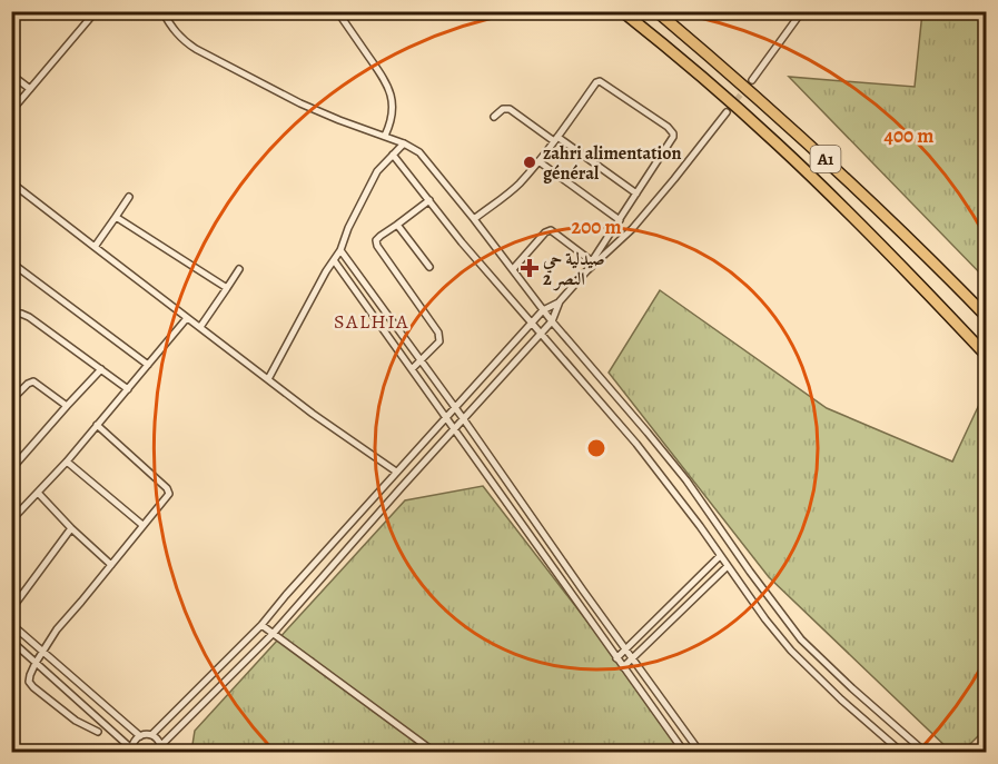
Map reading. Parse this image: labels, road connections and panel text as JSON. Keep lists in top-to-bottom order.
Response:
{
  "streets": {
    "highway": ["A1"]
  },
  "districts": ["SALHIA"],
  "places": {
    "other": ["zahri alimentation général"],
    "health": ["صيدلية حي النصر 2"]
  },
  "rings": ["400 m", "200 m"]
}
